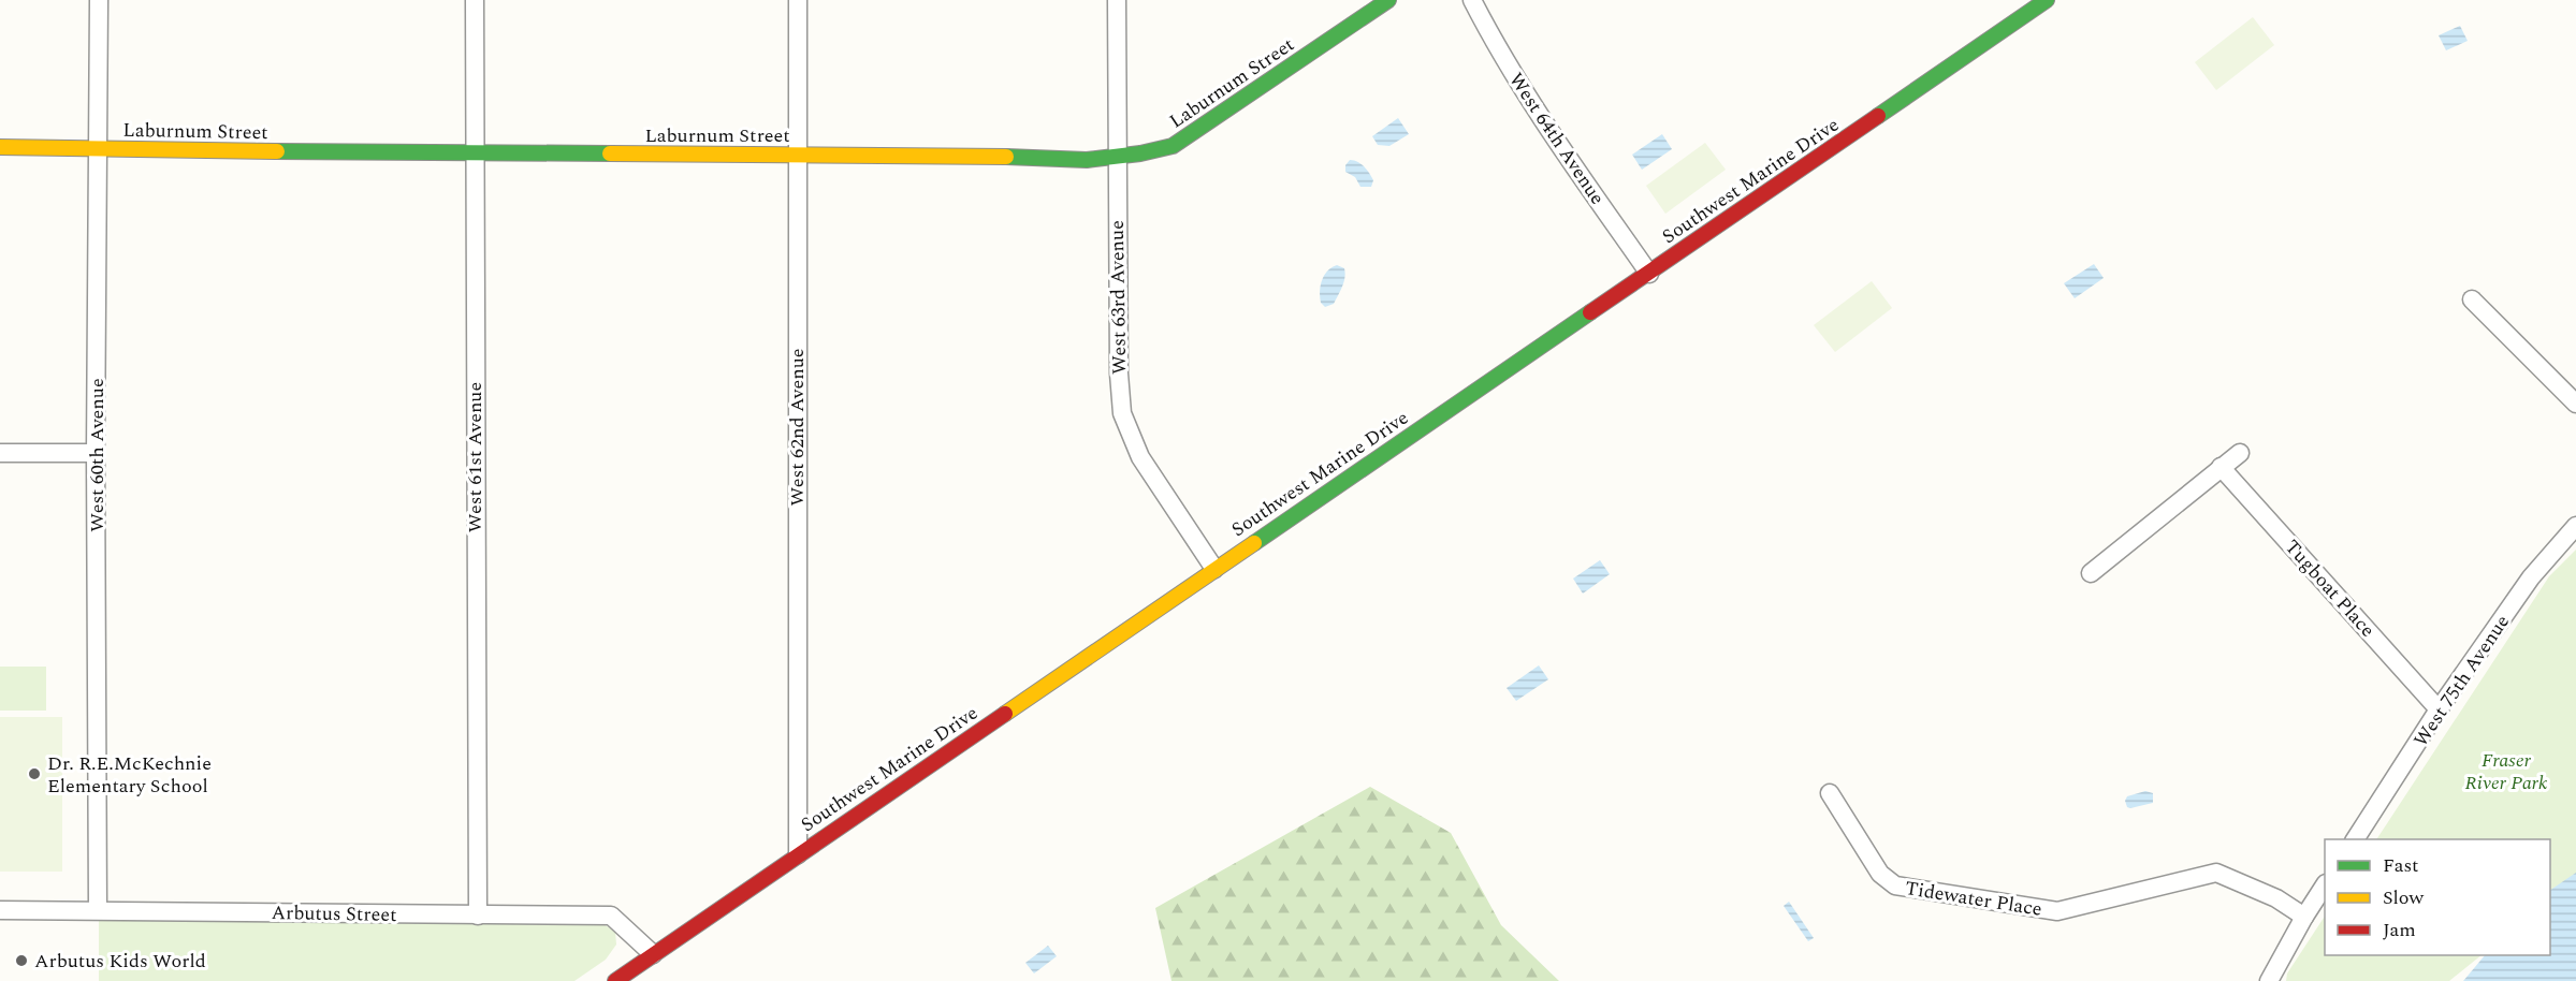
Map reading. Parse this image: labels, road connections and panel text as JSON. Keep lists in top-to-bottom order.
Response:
{
  "streets": {
    "main road": ["Laburnum Street", "Southwest Marine Drive"],
    "street": [
      "West 64th Avenue",
      "West 63rd Avenue",
      "West 62nd Avenue",
      "West 60th Avenue",
      "West 61st Avenue",
      "Tugboat Place",
      "West 75th Avenue",
      "Tidewater Place",
      "Arbutus Street"
    ]
  },
  "crossings": [
    ["Laburnum Street", "West 63rd Avenue"],
    ["Laburnum Street", "West 62nd Avenue"],
    ["Laburnum Street", "West 60th Avenue"],
    ["Laburnum Street", "West 61st Avenue"],
    ["West 64th Avenue", "Southwest Marine Drive"],
    ["Southwest Marine Drive", "West 63rd Avenue"],
    ["Southwest Marine Drive", "West 62nd Avenue"],
    ["Southwest Marine Drive", "Arbutus Street"],
    ["West 60th Avenue", "Arbutus Street"],
    ["West 61st Avenue", "Arbutus Street"],
    ["Tugboat Place", "West 75th Avenue"]
  ],
  "parks": ["Fraser River Park"],
  "places": ["Dr. R.E.McKechnie Elementary School", "Arbutus Kids World"],
  "legend": ["Fast", "Slow", "Jam"]
}
